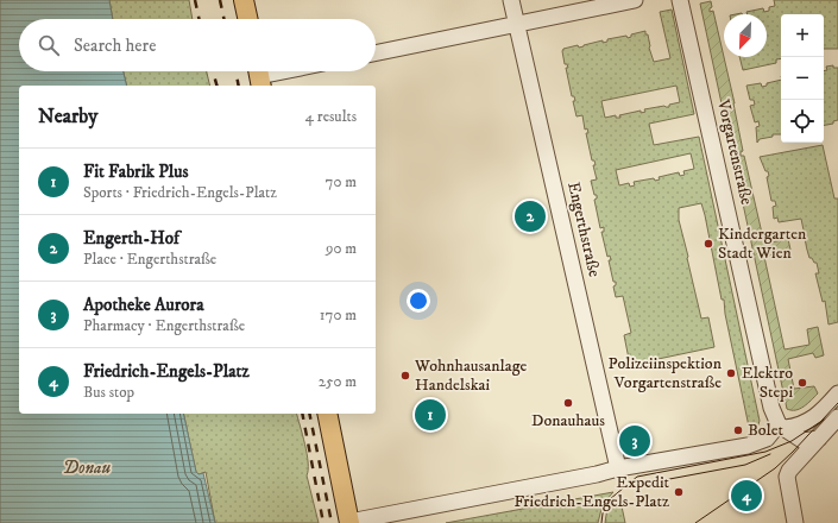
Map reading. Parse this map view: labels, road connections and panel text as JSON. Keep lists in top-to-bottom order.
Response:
{
  "streets": {
    "street": ["Vorgartenstraße", "Engerthstraße"]
  },
  "water": ["Donau"],
  "places": [
    "Kindergarten Stadt Wien",
    "Polizeiinspektion Vorgartenstraße",
    "Wohnhausanlage Handelskai",
    "Elektro Stepi",
    "Donauhaus",
    "Bolet",
    "Expedit Friedrich-Engels-Platz"
  ],
  "north": "bottom left",
  "page": {
    "map_buttons": ["+", "−"],
    "search": "Search here",
    "heading": ["Nearby", "4 results"],
    "list": [
      {
        "mark": "1",
        "name": "Fit Fabrik Plus",
        "note": "Sports · Friedrich-Engels-Platz",
        "value": "70 m"
      },
      {
        "mark": "2",
        "name": "Engerth-Hof",
        "note": "Place · Engerthstraße",
        "value": "90 m"
      },
      {
        "mark": "3",
        "name": "Apotheke Aurora",
        "note": "Pharmacy · Engerthstraße",
        "value": "170 m"
      },
      {
        "mark": "4",
        "name": "Friedrich-Engels-Platz",
        "note": "Bus stop",
        "value": "250 m"
      }
    ],
    "pins": [
      "2",
      "1",
      "3",
      "4"
    ]
  }
}
